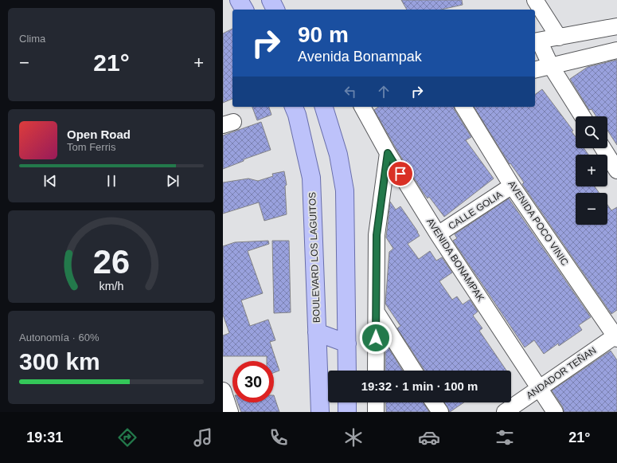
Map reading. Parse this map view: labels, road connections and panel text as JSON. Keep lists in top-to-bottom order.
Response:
{
  "streets": {
    "main road": ["BOULEVARD LOS LAGUITOS"],
    "street": [
      "CALLE GOLIA",
      "AVENIDA POCO VINIC",
      "AVENIDA BONAMPAK",
      "ANDADOR TEÑAN"
    ]
  },
  "crossings": [
    ["CALLE GOLIA", "AVENIDA POCO VINIC"],
    ["CALLE GOLIA", "AVENIDA BONAMPAK"],
    ["AVENIDA POCO VINIC", "ANDADOR TEÑAN"],
    ["AVENIDA BONAMPAK", "ANDADOR TEÑAN"]
  ],
  "page": {
    "tile": [
      "Clima",
      ["Autonomía · 60%", "300 km"]
    ],
    "turn": ["90 m", "Avenida Bonampak"],
    "heat": ["−", "21°", "+"],
    "map_buttons": ["+", "−"],
    "song": ["Open Road", "Tom Ferris"],
    "limit": "30",
    "trip": "19:32 · 1 min · 100 m",
    "tabs": ["19:31", "21°"],
    "gauge": ["26", "km/h"]
  }
}
